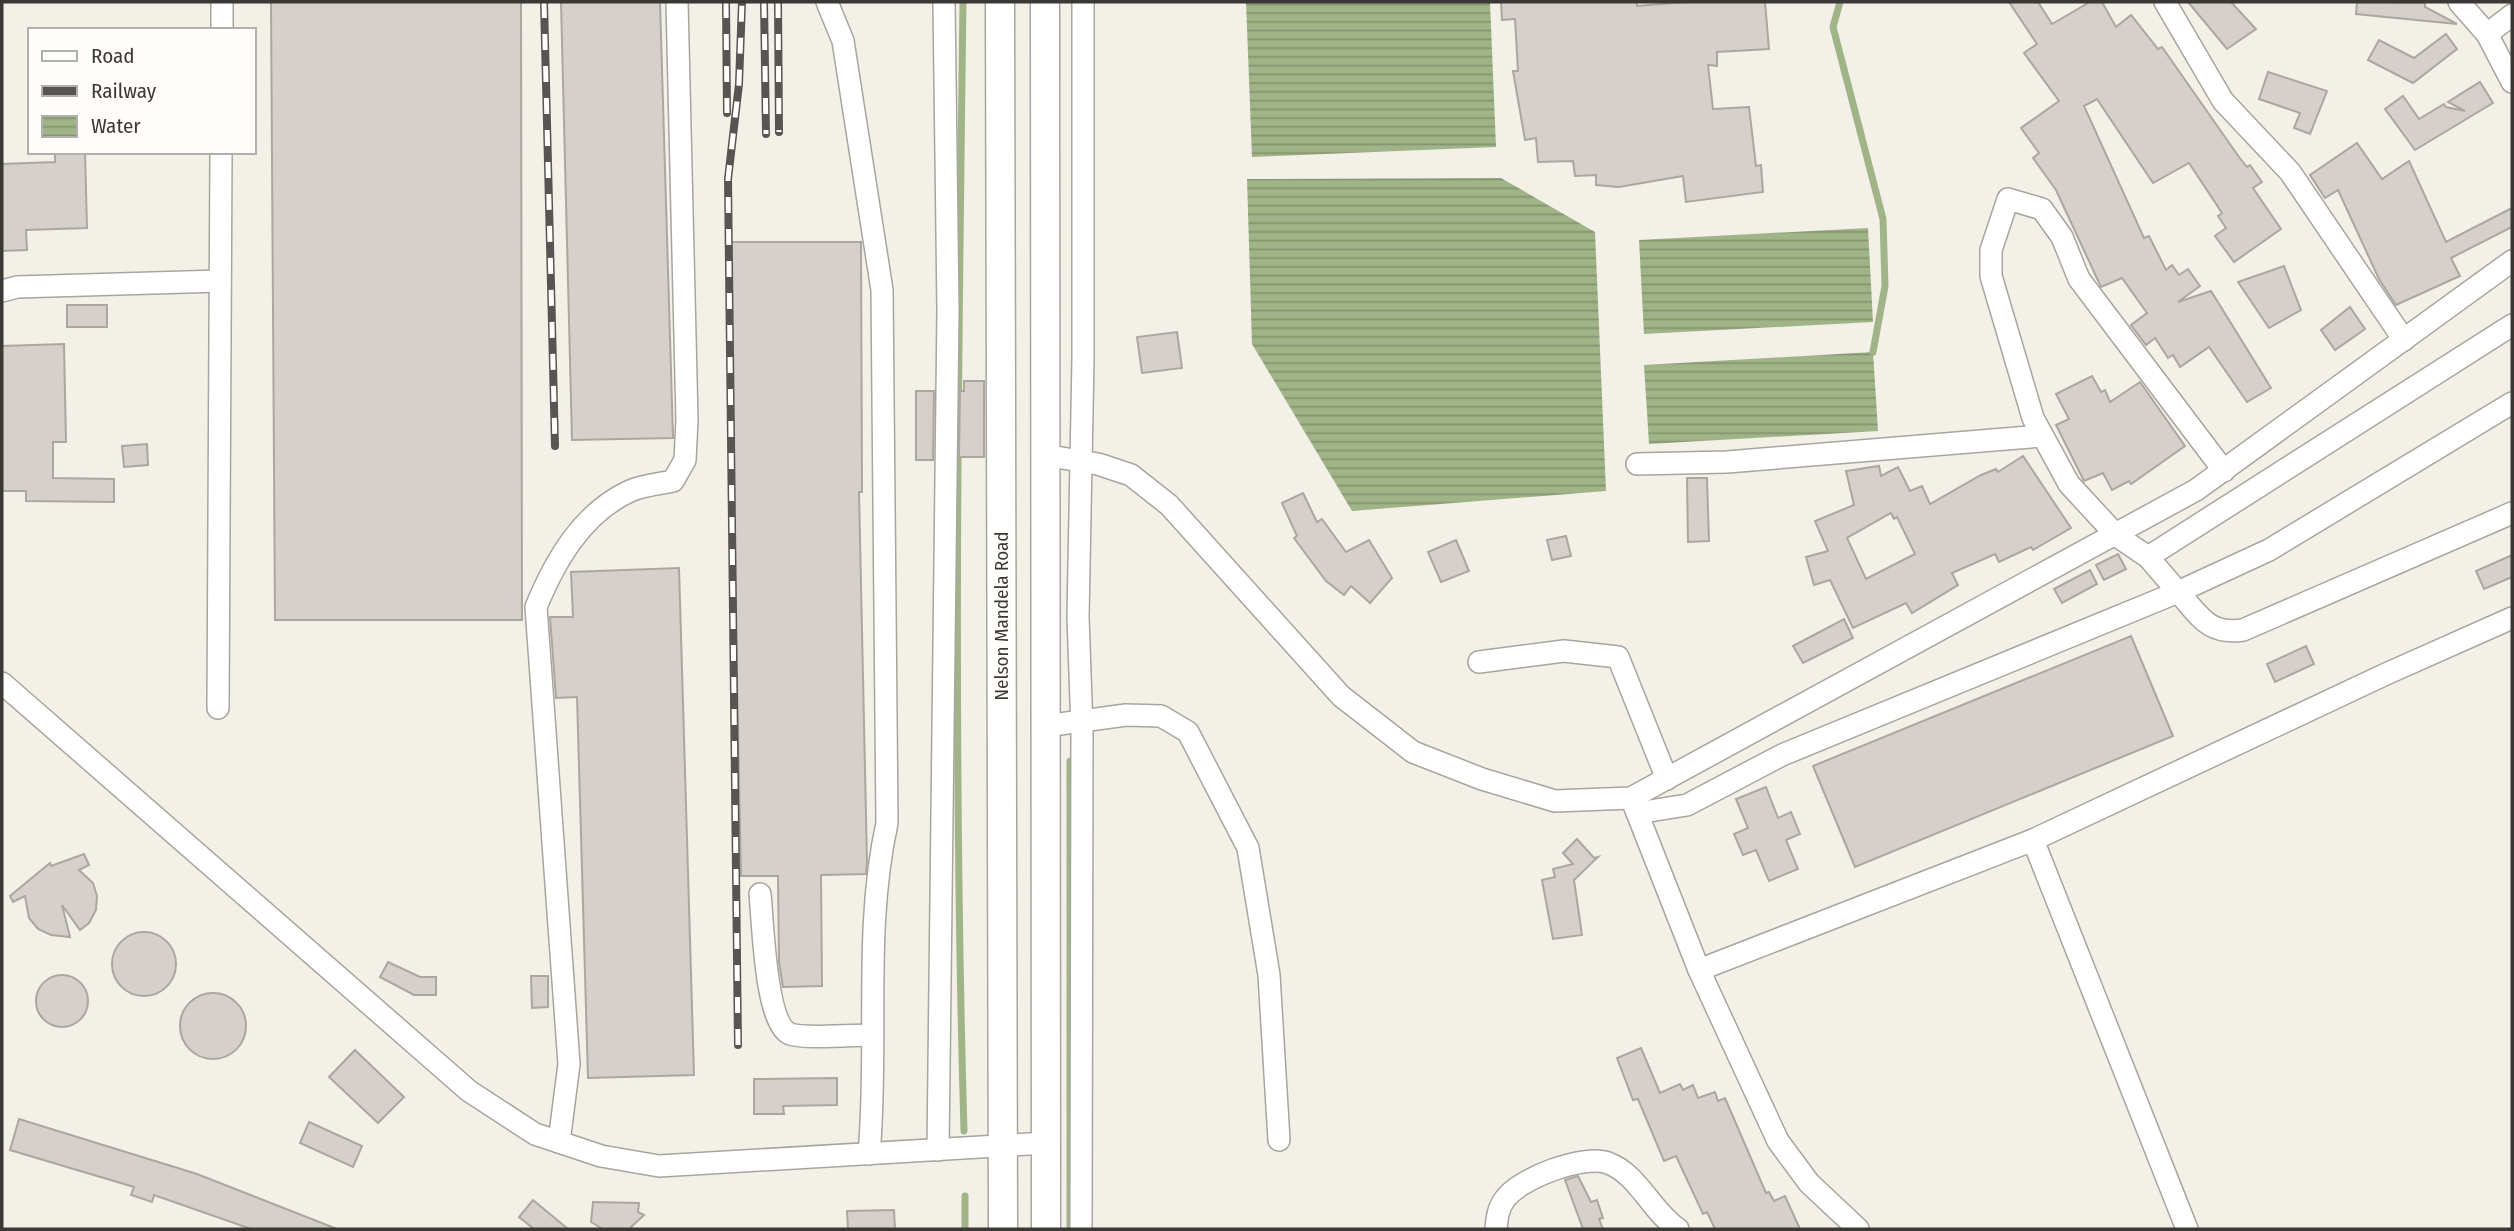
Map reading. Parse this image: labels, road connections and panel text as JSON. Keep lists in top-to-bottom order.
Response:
{
  "streets": {
    "main road": ["Nelson Mandela Road"]
  },
  "legend": ["Road", "Railway", "Water"]
}
